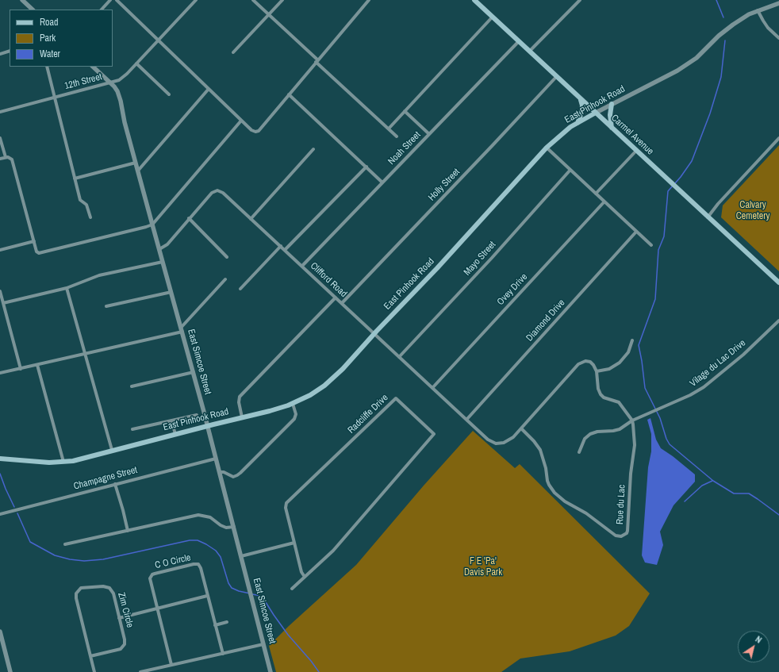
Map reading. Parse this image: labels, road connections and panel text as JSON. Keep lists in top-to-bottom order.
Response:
{
  "streets": {
    "main road": ["East Pinhook Road", "Carmel Avenue"],
    "street": [
      "12th Street",
      "Noah Street",
      "Holly Street",
      "Mayo Street",
      "Clifford Road",
      "Ovey Drive",
      "Diamond Drive",
      "East Simcoe Street",
      "Vilage du Lac Drive",
      "Radcliffe Drive",
      "Champagne Street",
      "Rue du Lac",
      "C O Circle",
      "Zim Circle"
    ]
  },
  "crossings": [
    ["12th Street", "East Simcoe Street"],
    ["East Pinhook Road", "Carmel Avenue"],
    ["East Pinhook Road", "Clifford Road"],
    ["East Pinhook Road", "East Simcoe Street"],
    ["Carmel Avenue", "Noah Street"],
    ["Carmel Avenue", "Holly Street"],
    ["Noah Street", "Clifford Road"],
    ["Holly Street", "Clifford Road"],
    ["Mayo Street", "Clifford Road"],
    ["Clifford Road", "Ovey Drive"],
    ["Clifford Road", "Diamond Drive"],
    ["Clifford Road", "East Simcoe Street"],
    ["Clifford Road", "Rue du Lac"],
    ["East Simcoe Street", "Champagne Street"],
    ["Vilage du Lac Drive", "Rue du Lac"]
  ],
  "parks": ["Calvary Cemetery", "F E 'Pa' Davis Park"],
  "legend": ["Road", "Park", "Water"],
  "north": "top right"
}
